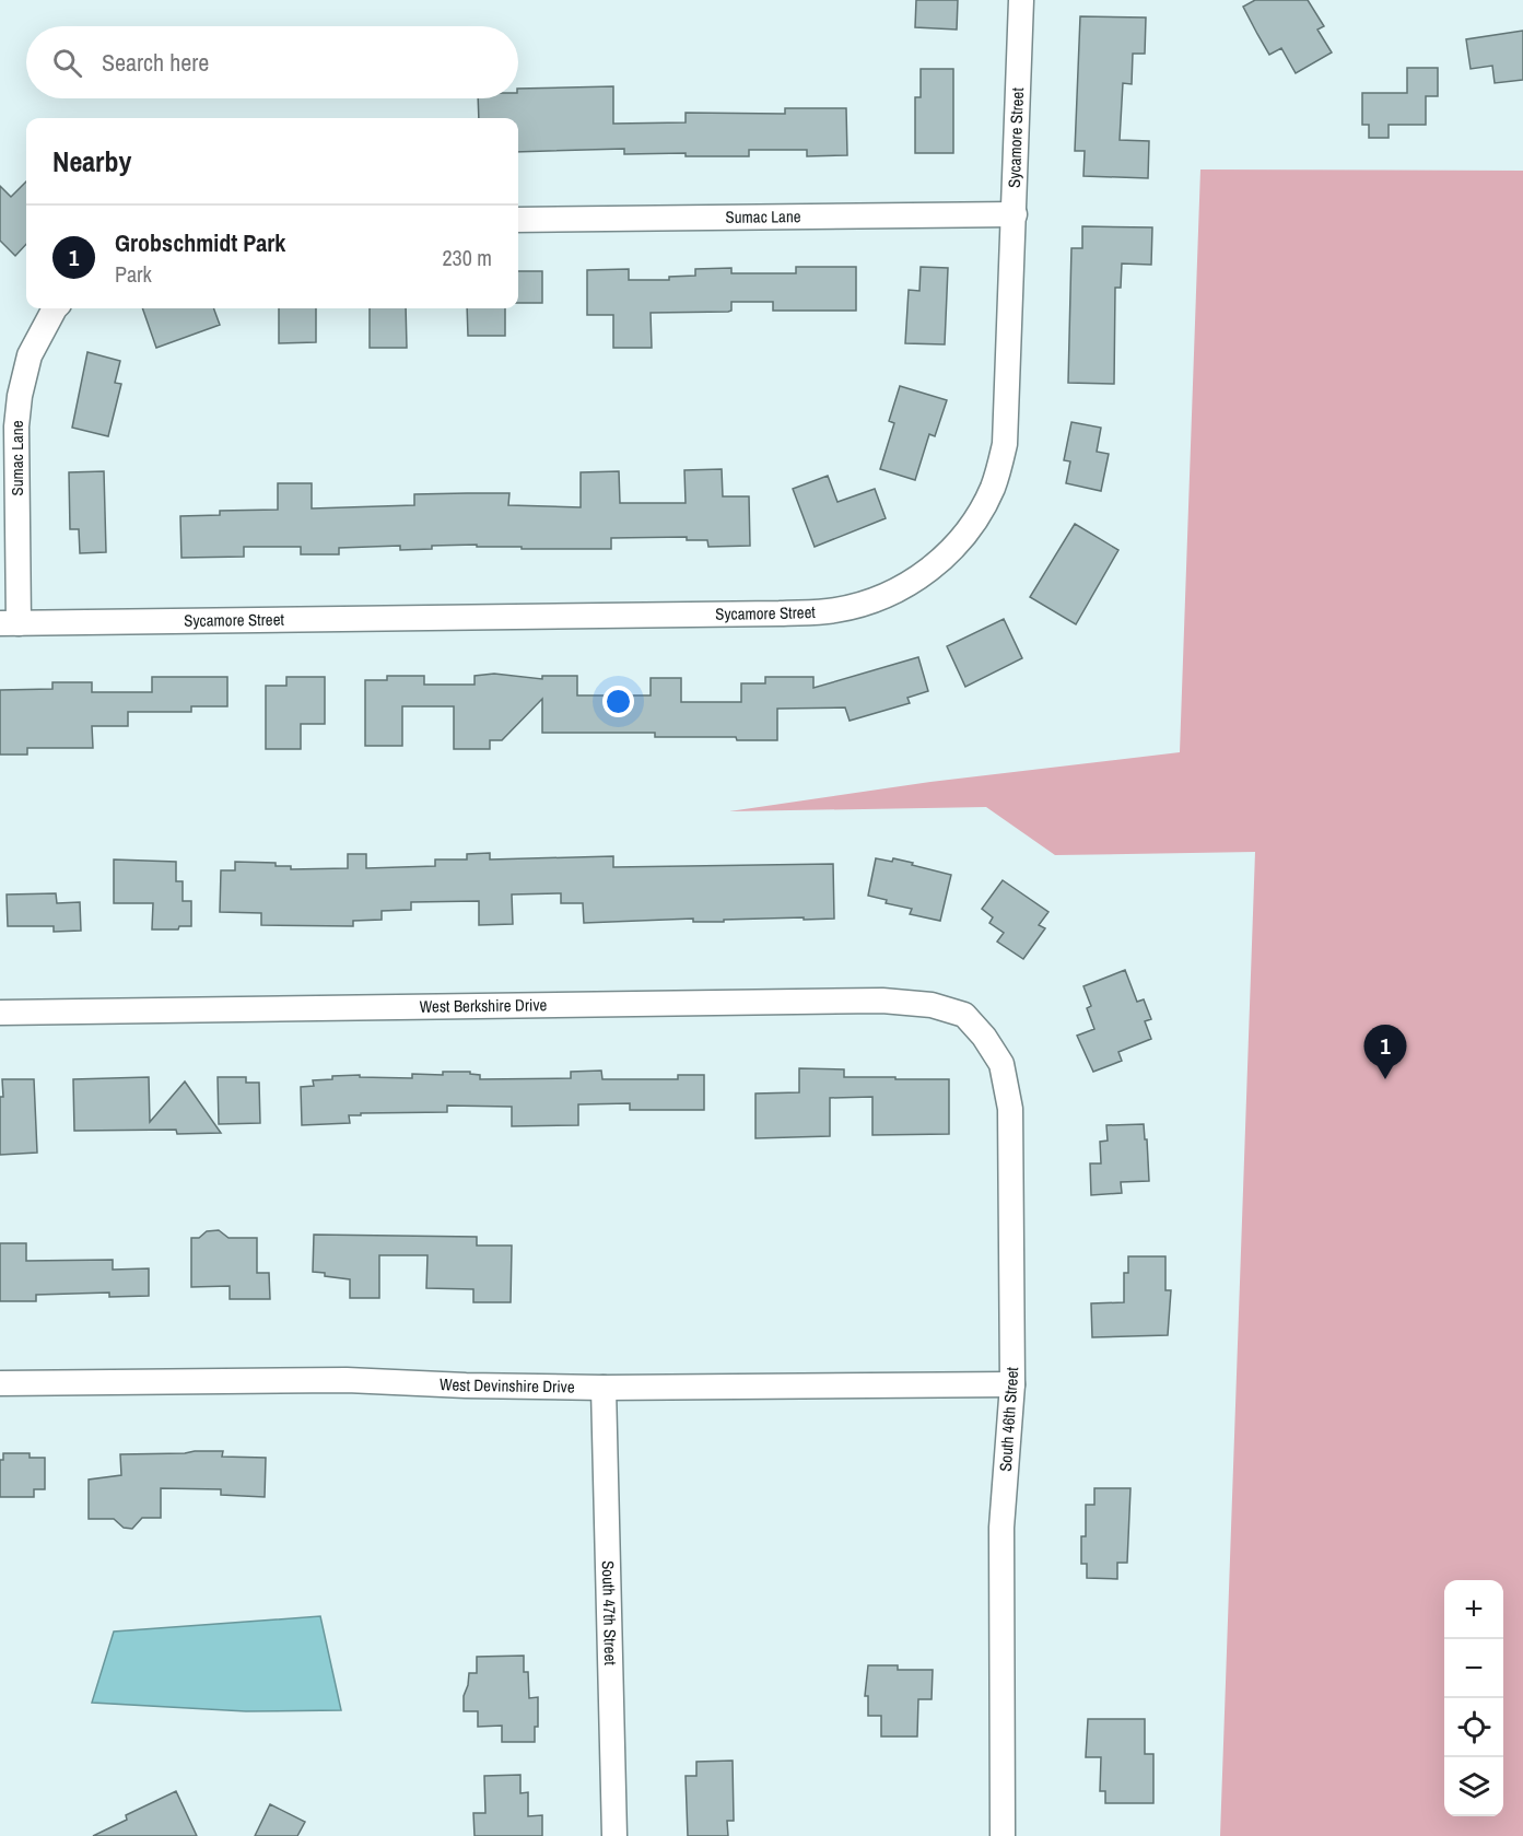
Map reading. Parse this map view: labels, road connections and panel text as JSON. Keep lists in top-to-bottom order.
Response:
{
  "streets": {
    "street": [
      "Sycamore Street",
      "Sumac Lane",
      "West Berkshire Drive",
      "West Devinshire Drive",
      "South 46th Street",
      "South 47th Street"
    ]
  },
  "crossings": [
    ["Sycamore Street", "Sumac Lane"],
    ["West Berkshire Drive", "South 46th Street"],
    ["West Devinshire Drive", "South 46th Street"],
    ["West Devinshire Drive", "South 47th Street"]
  ],
  "page": {
    "search": "Search here",
    "heading": "Nearby",
    "list": [
      {
        "mark": "1",
        "name": "Grobschmidt Park",
        "note": "Park",
        "value": "230 m"
      }
    ],
    "pins": "1",
    "map_buttons": ["+", "−"]
  }
}
